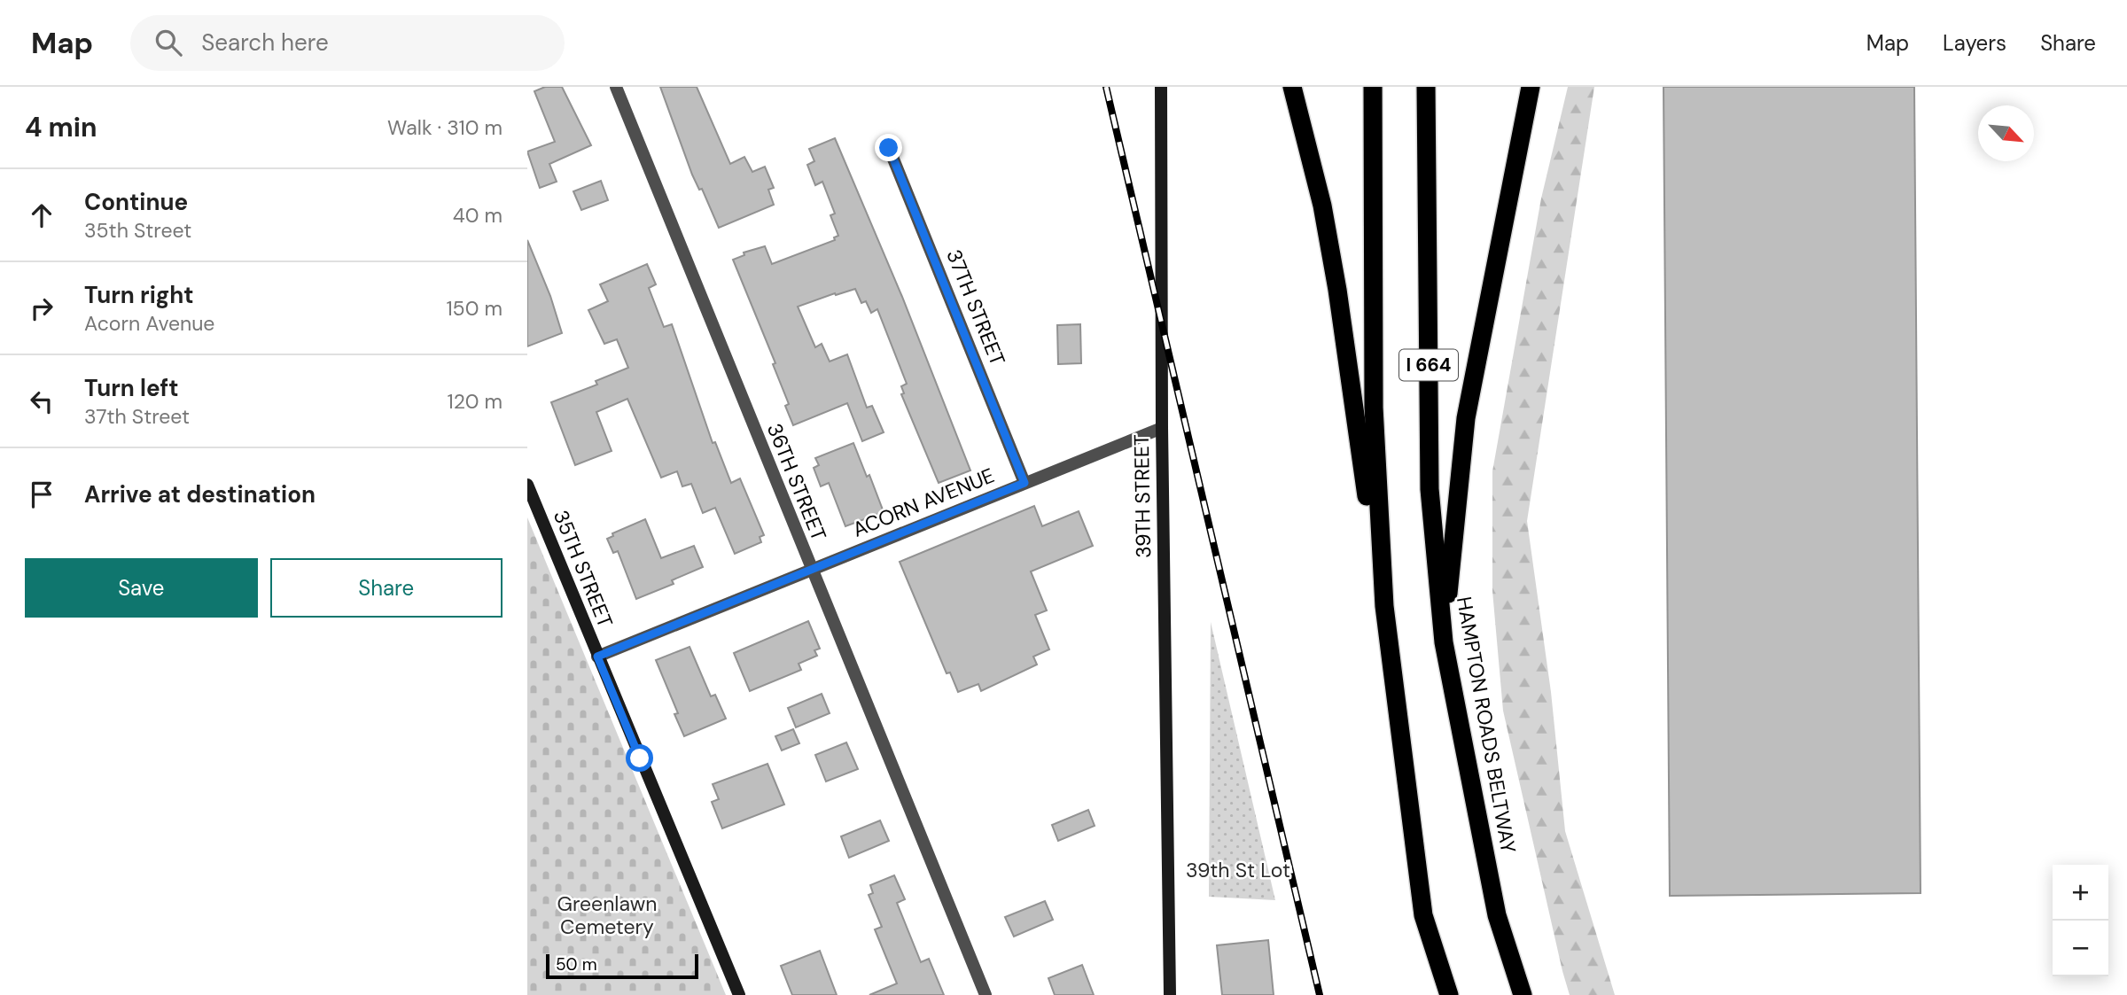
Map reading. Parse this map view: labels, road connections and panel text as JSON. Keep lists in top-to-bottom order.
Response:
{
  "streets": {
    "highway": ["I 664", "HAMPTON ROADS BELTWAY"],
    "main road": ["39TH STREET", "35TH STREET"],
    "street": ["37TH STREET", "36TH STREET", "ACORN AVENUE"]
  },
  "crossings": [
    ["37TH STREET", "ACORN AVENUE"],
    ["36TH STREET", "ACORN AVENUE"],
    ["39TH STREET", "ACORN AVENUE"],
    ["ACORN AVENUE", "35TH STREET"]
  ],
  "parks": ["39th St Lot", "Greenlawn Cemetery"],
  "scale_bar": "50 m",
  "north": "bottom right",
  "page": {
    "header": "Map",
    "search": "Search here",
    "nav": ["Map", "Layers", "Share"],
    "heading": ["4 min", "Walk · 310 m"],
    "list": [
      ["Continue", "35th Street", "40 m"],
      ["Turn right", "Acorn Avenue", "150 m"],
      ["Turn left", "37th Street", "120 m"],
      "Arrive at destination"
    ],
    "buttons": ["Save", "Share"],
    "map_buttons": ["+", "−"],
    "scale": "50 m"
  }
}
